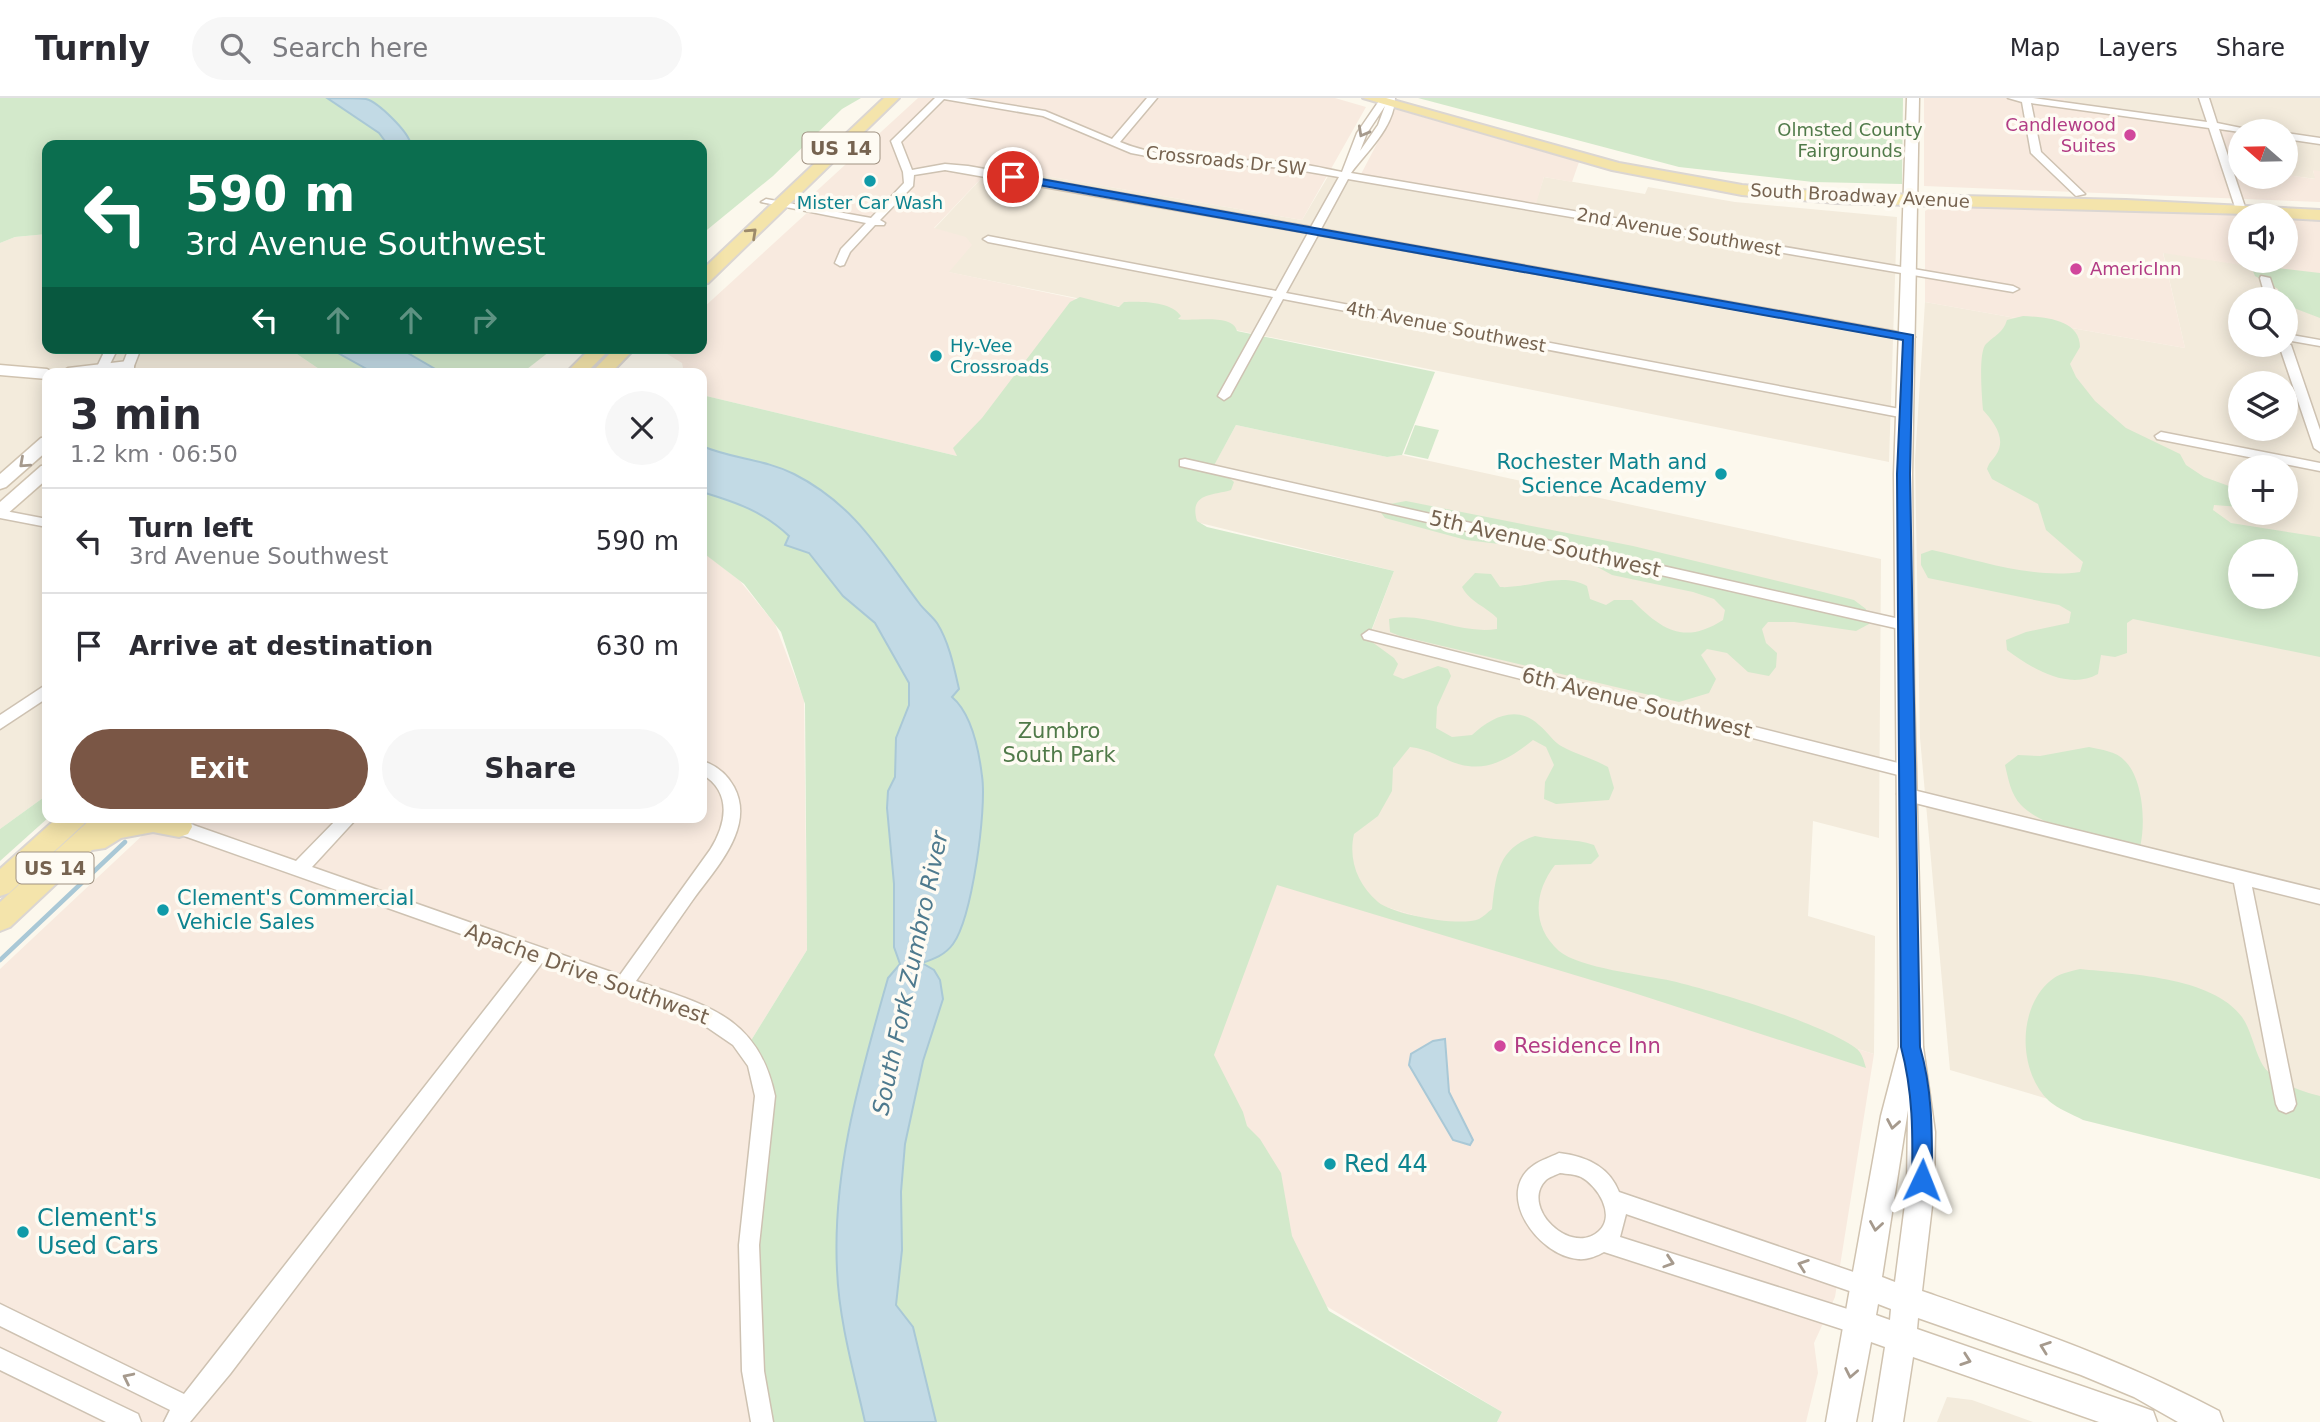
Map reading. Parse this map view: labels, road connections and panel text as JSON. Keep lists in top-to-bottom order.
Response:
{
  "streets": {
    "main road": ["US 14", "South Broadway Avenue"],
    "street": [
      "Crossroads Dr SW",
      "2nd Avenue Southwest",
      "4th Avenue Southwest",
      "5th Avenue Southwest",
      "6th Avenue Southwest",
      "Apache Drive Southwest"
    ]
  },
  "crossings": [
    ["Crossroads Dr SW", "2nd Avenue Southwest"]
  ],
  "water": ["South Fork Zumbro River"],
  "parks": ["Olmsted County Fairgrounds", "Zumbro South Park"],
  "places": [
    "Candlewood Suites",
    "Mister Car Wash",
    "AmericInn",
    "Hy-Vee Crossroads",
    "Rochester Math and Science Academy",
    "Clement's Commercial Vehicle Sales",
    "Residence Inn",
    "Red 44",
    "Clement's Used Cars"
  ],
  "north": "left",
  "page": {
    "header": "Turnly",
    "search": "Search here",
    "nav": ["Map", "Layers", "Share"],
    "map_buttons": ["+", "−"],
    "turn": ["590 m", "3rd Avenue Southwest"],
    "heading": ["3 min", "1.2 km · 06:50"],
    "list": [
      {
        "name": "Turn left",
        "note": "3rd Avenue Southwest",
        "value": "590 m"
      },
      {
        "name": "Arrive at destination",
        "value": "630 m"
      }
    ],
    "buttons": ["Exit", "Share"]
  }
}
